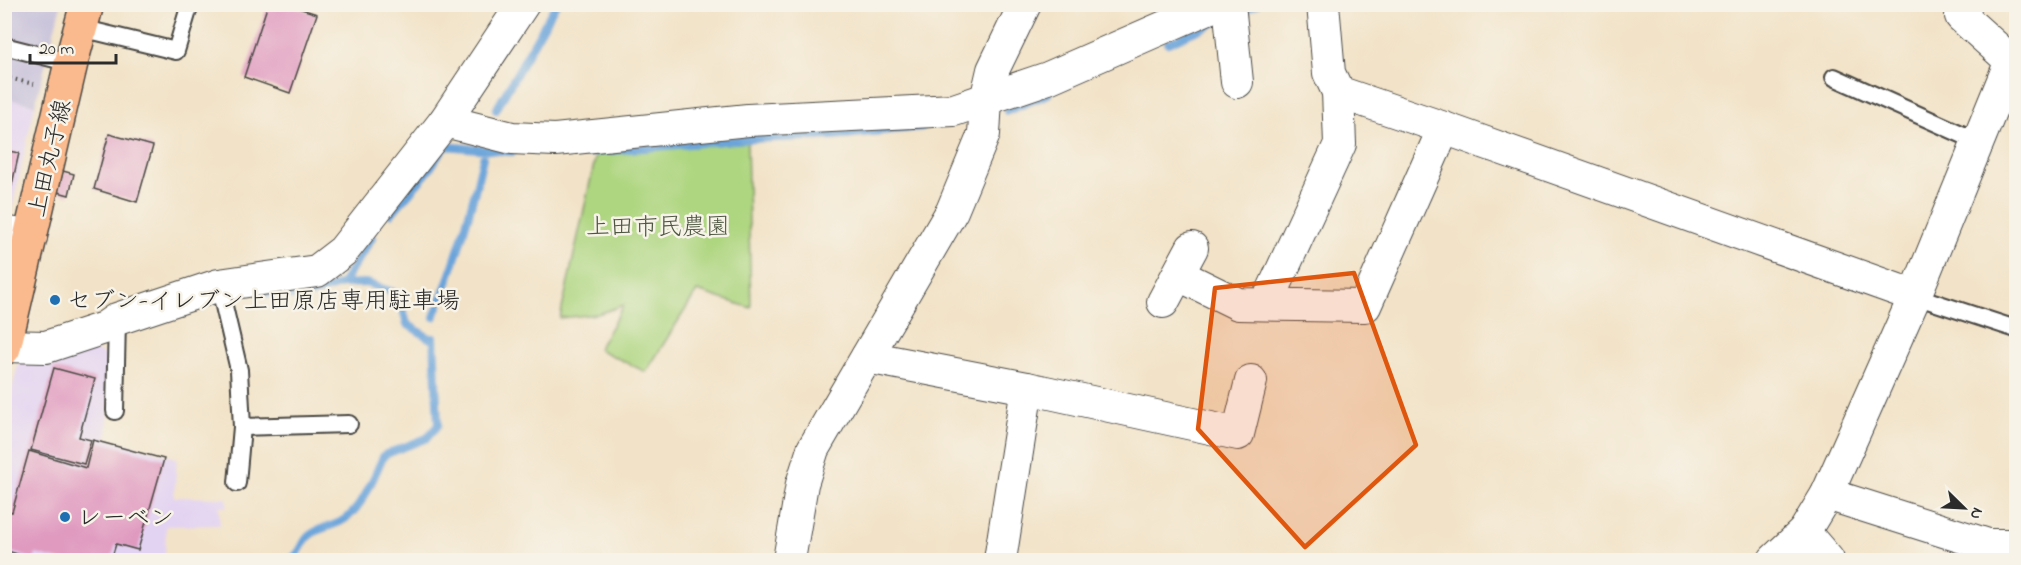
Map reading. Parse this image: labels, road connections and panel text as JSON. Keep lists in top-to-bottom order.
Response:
{
  "streets": {
    "main road": ["上田丸子線"]
  },
  "parks": ["上田市民農園"],
  "places": ["セブン-イレブン上田原店専用駐車場", "レーベン"],
  "scale_bar": "20 m",
  "north": "bottom right"
}
